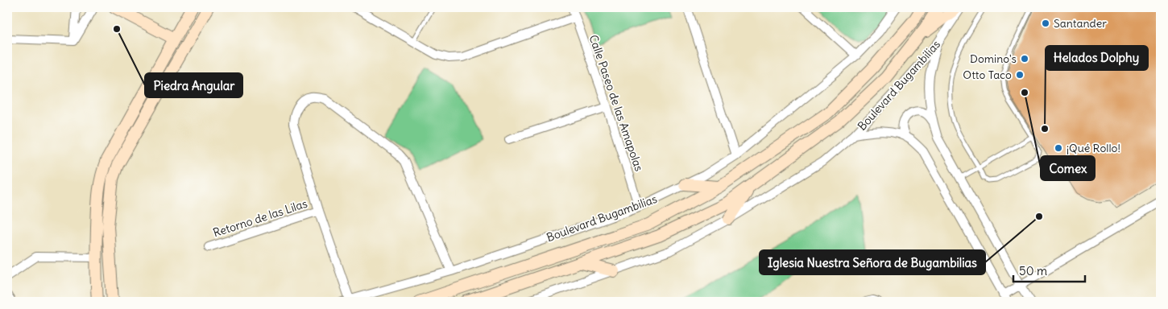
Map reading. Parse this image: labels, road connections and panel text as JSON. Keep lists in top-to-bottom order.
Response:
{
  "streets": {
    "street": ["Boulevard Bugambilias", "Calle Paseo de las Amapolas", "Retorno de las Lilas"]
  },
  "crossings": [
    ["Boulevard Bugambilias", "Calle Paseo de las Amapolas"]
  ],
  "places": [
    "Santander",
    "Piedra Angular",
    "Domino's",
    "Otto Taco",
    "Comex",
    "Helados Dolphy",
    "¡Qué Rollo!",
    "Iglesia Nuestra Señora de Bugambilias"
  ],
  "scale_bar": "50 m"
}
